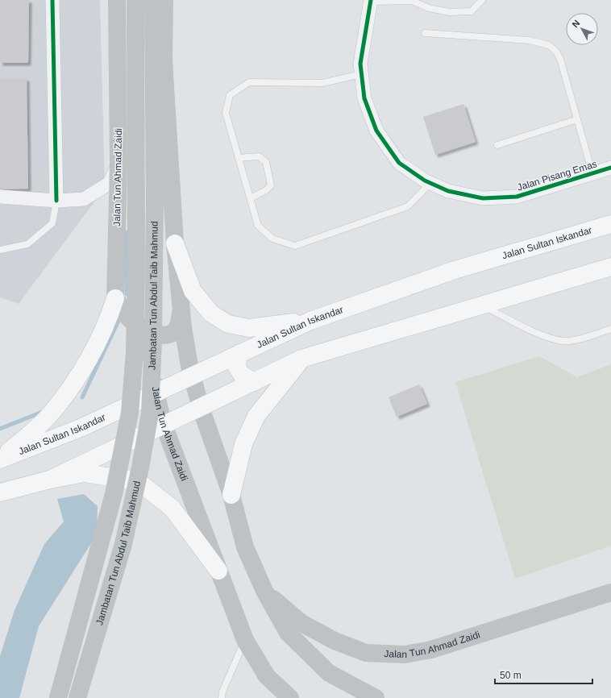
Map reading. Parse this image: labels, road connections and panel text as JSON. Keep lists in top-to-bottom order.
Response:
{
  "streets": {
    "main road": ["Jalan Tun Ahmad Zaidi", "Jalan Sultan Iskandar", "Jambatan Tun Abdul Taib Mahmud"],
    "street": ["Jalan Pisang Emas"]
  },
  "crossings": [
    ["Jalan Tun Ahmad Zaidi", "Jalan Sultan Iskandar"]
  ],
  "scale_bar": "50 m",
  "north": "top left"
}
